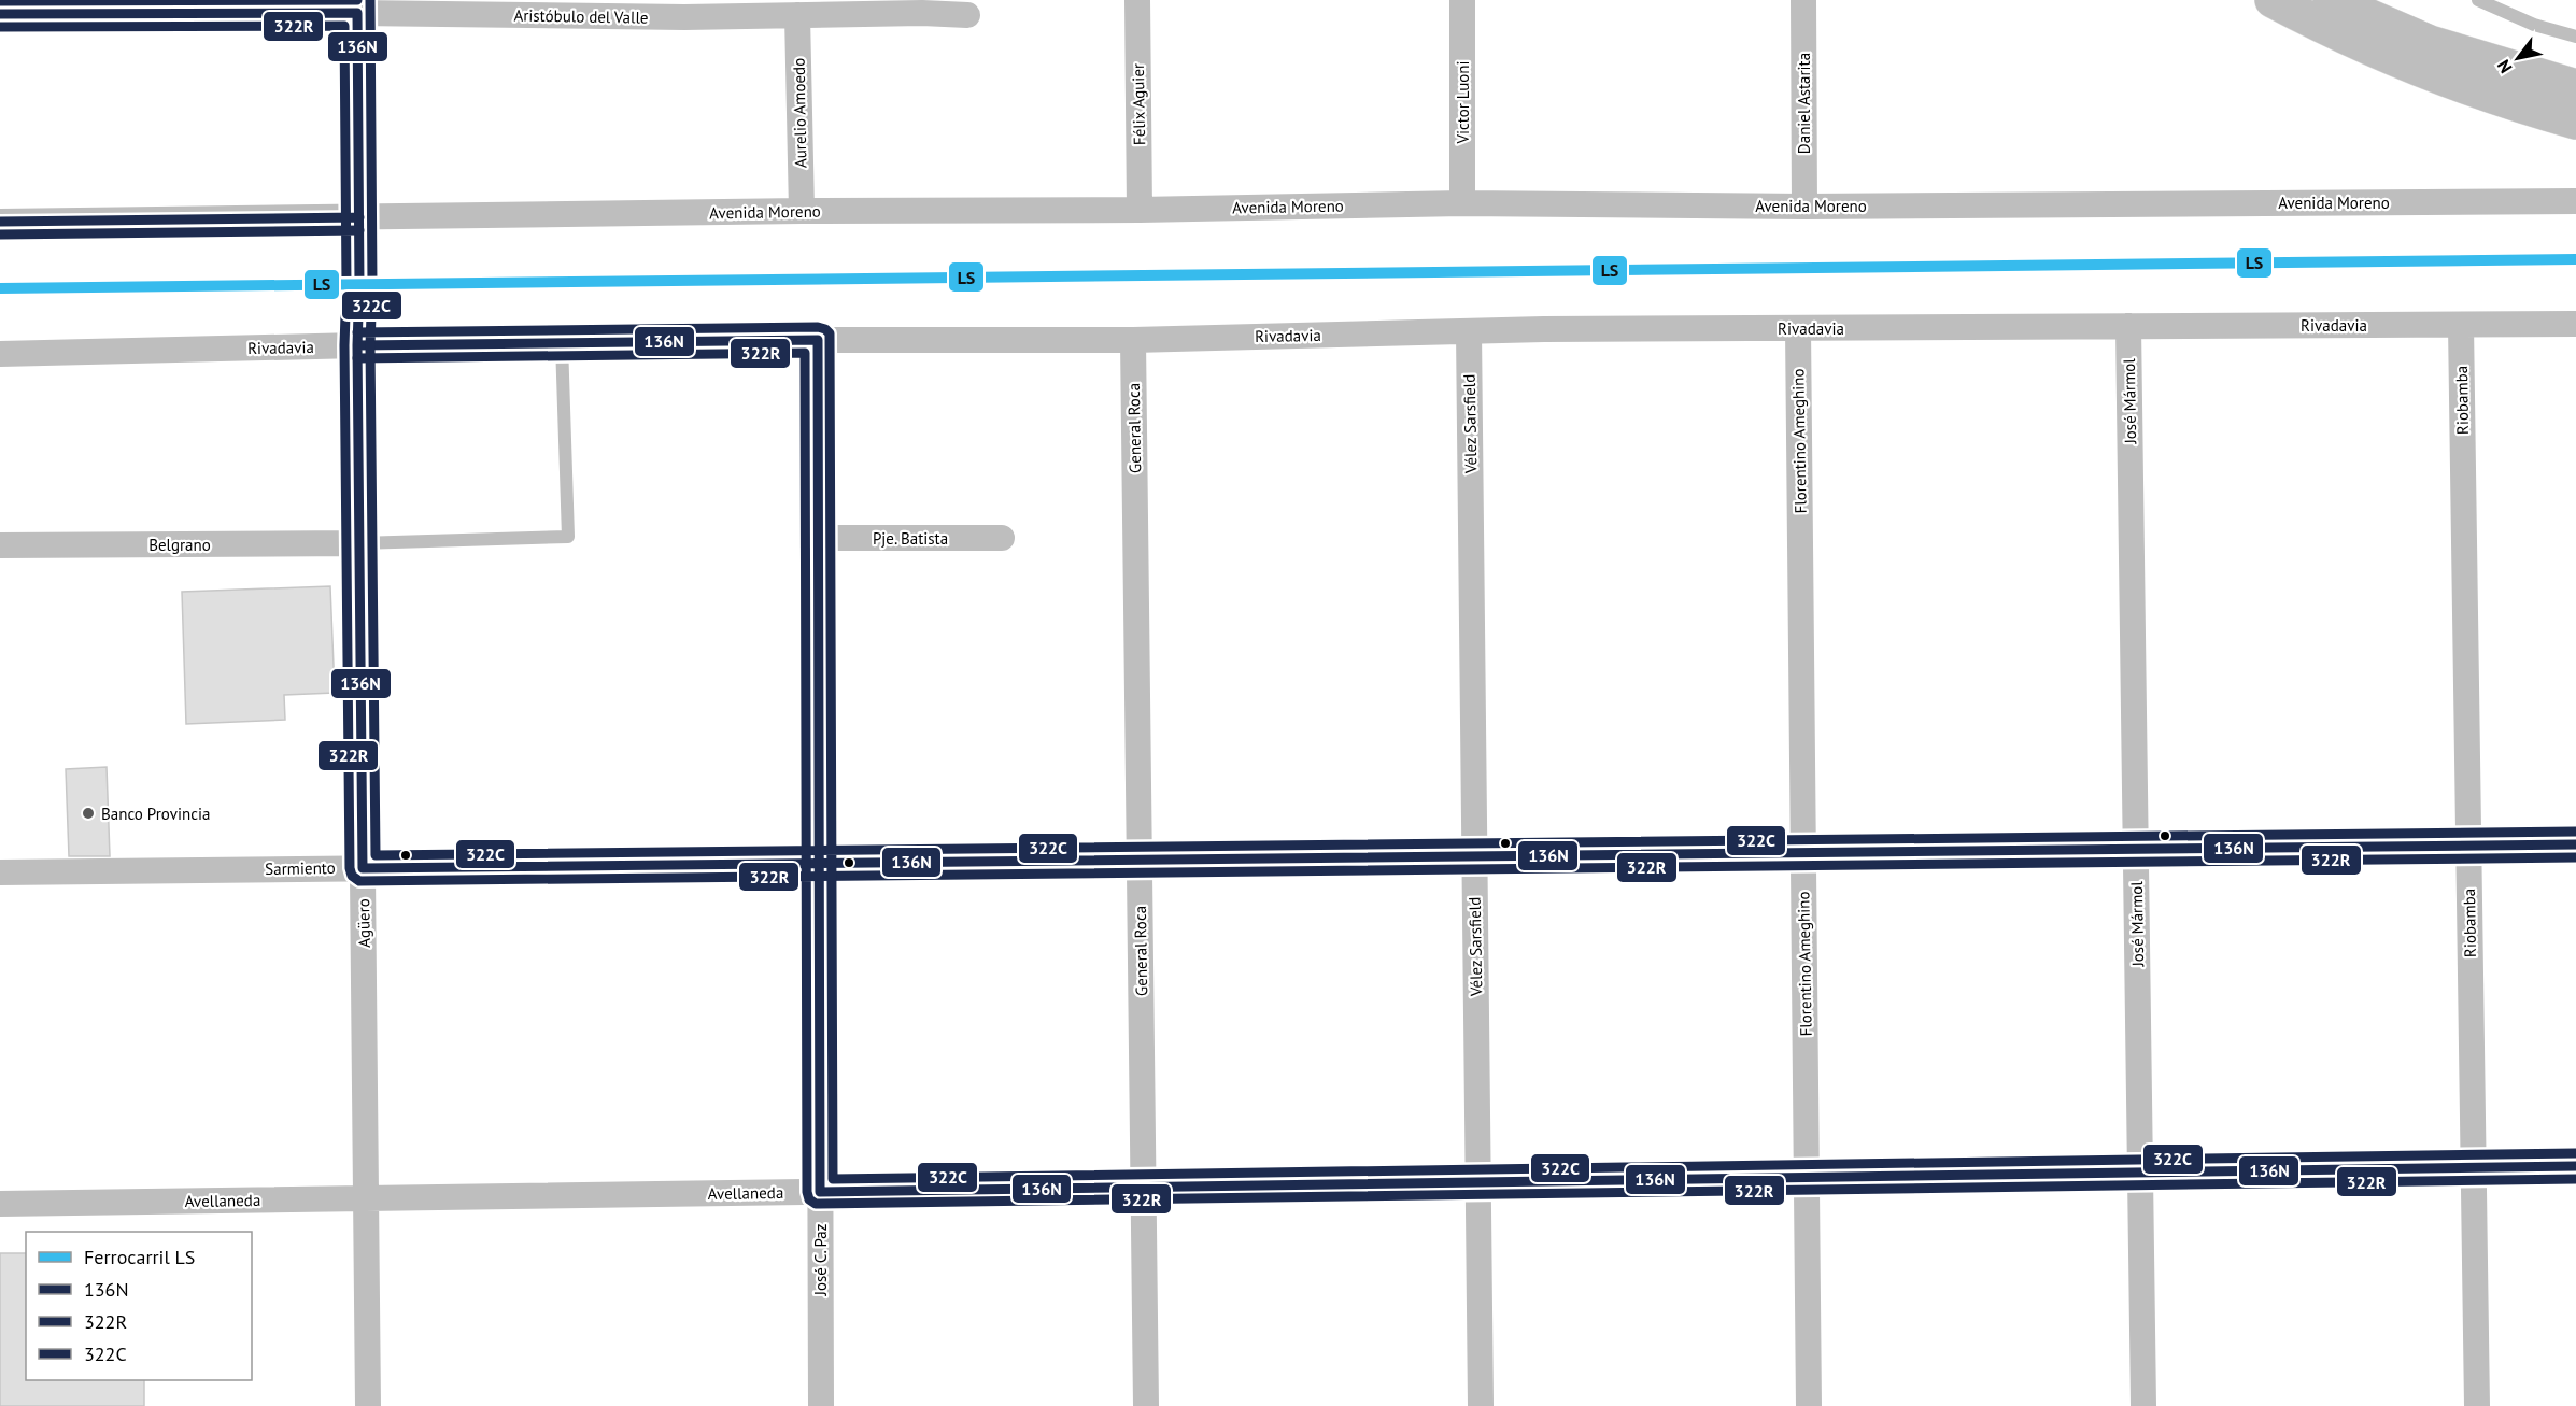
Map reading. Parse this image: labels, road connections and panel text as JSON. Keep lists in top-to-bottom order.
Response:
{
  "streets": {
    "street": [
      "Aristóbulo del Valle",
      "Victor Luoni",
      "Daniel Astarita",
      "Félix Aguier",
      "Aurelio Amoedo",
      "Avenida Moreno",
      "Rivadavia",
      "Riobamba",
      "José Mármol",
      "Vélez Sarsfield",
      "General Roca",
      "Florentino Ameghino",
      "Pje. Batista",
      "Belgrano",
      "Sarmiento",
      "Agüero",
      "Avellaneda",
      "José C. Paz"
    ]
  },
  "crossings": [
    ["Aristóbulo del Valle", "Aurelio Amoedo"],
    ["Aristóbulo del Valle", "Agüero"],
    ["Victor Luoni", "Avenida Moreno"],
    ["Daniel Astarita", "Avenida Moreno"],
    ["Félix Aguier", "Avenida Moreno"],
    ["Aurelio Amoedo", "Avenida Moreno"],
    ["Avenida Moreno", "Agüero"],
    ["Rivadavia", "Riobamba"],
    ["Rivadavia", "José Mármol"],
    ["Rivadavia", "Vélez Sarsfield"],
    ["Rivadavia", "General Roca"],
    ["Rivadavia", "Florentino Ameghino"],
    ["Rivadavia", "Agüero"],
    ["Rivadavia", "José C. Paz"],
    ["Riobamba", "Sarmiento"],
    ["Riobamba", "Avellaneda"],
    ["José Mármol", "Sarmiento"],
    ["José Mármol", "Avellaneda"],
    ["Vélez Sarsfield", "Sarmiento"],
    ["Vélez Sarsfield", "Avellaneda"],
    ["General Roca", "Sarmiento"],
    ["General Roca", "Avellaneda"],
    ["Florentino Ameghino", "Sarmiento"],
    ["Florentino Ameghino", "Avellaneda"],
    ["Pje. Batista", "José C. Paz"],
    ["Belgrano", "Agüero"],
    ["Sarmiento", "Agüero"],
    ["Sarmiento", "José C. Paz"],
    ["Agüero", "Avellaneda"],
    ["Avellaneda", "José C. Paz"]
  ],
  "places": ["Banco Provincia"],
  "lines": [
    "transit line 322C",
    "transit line 136N",
    "transit line 322R",
    "rail line LS"
  ],
  "legend": [
    "Ferrocarril LS",
    "136N",
    "322R",
    "322C"
  ],
  "north": "bottom left"
}
